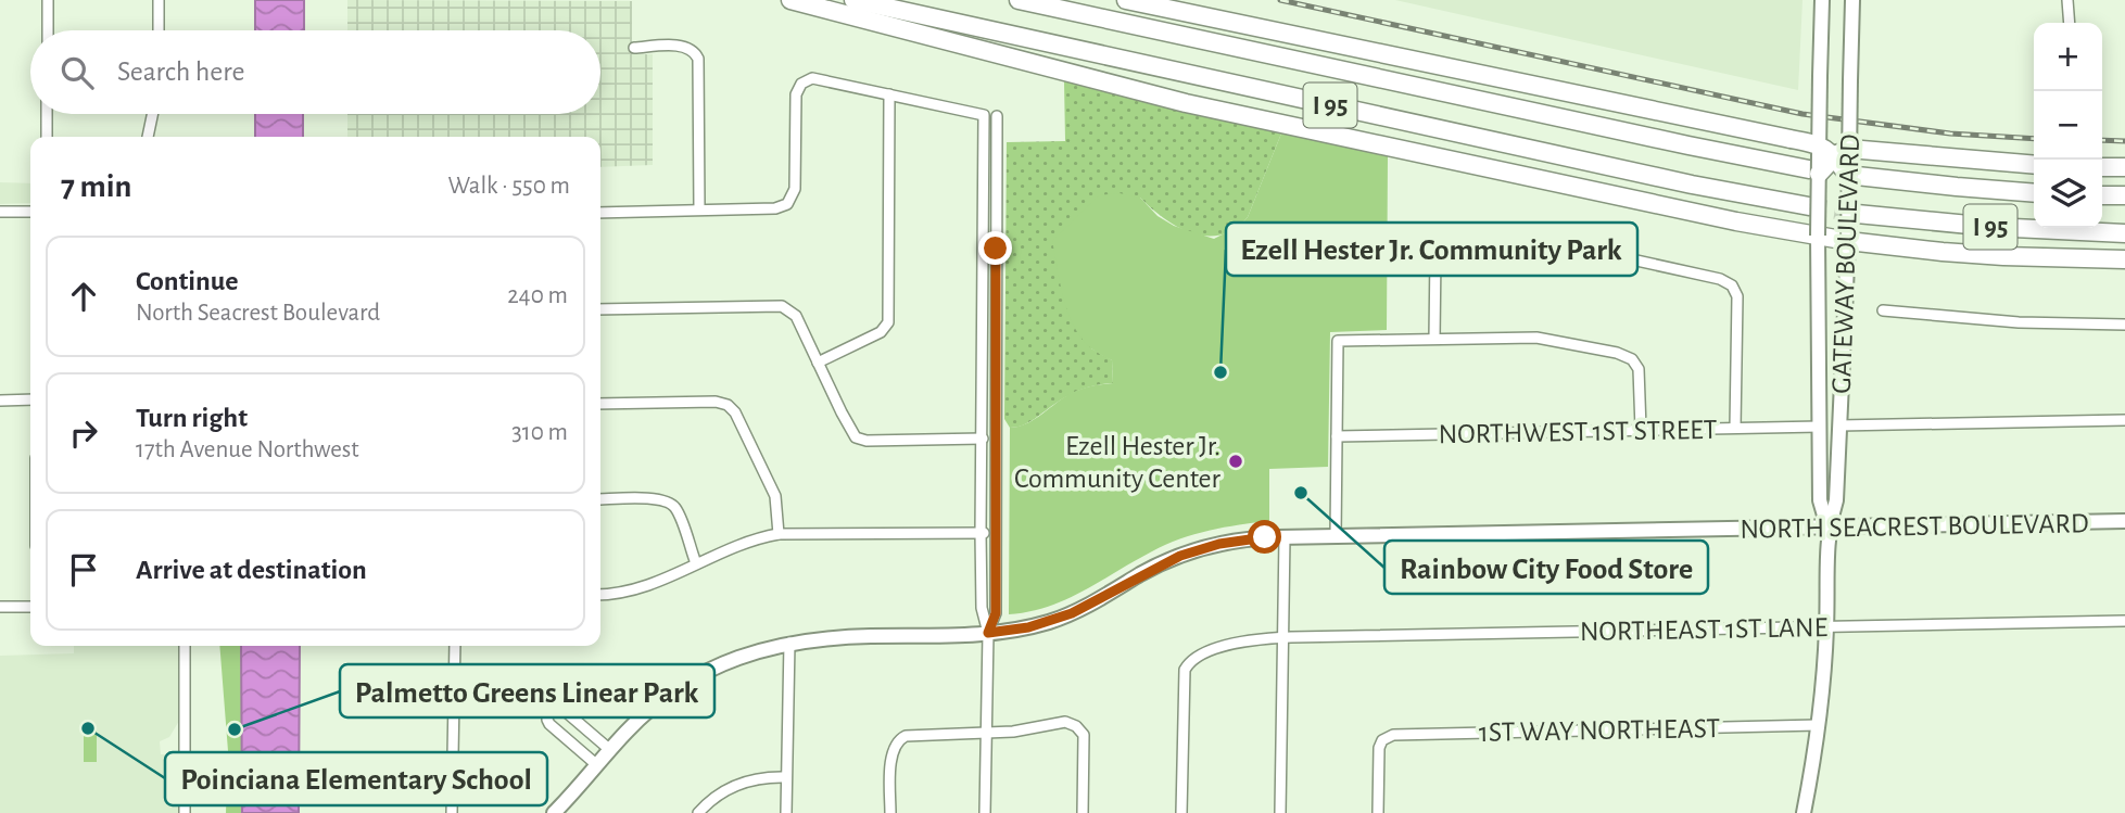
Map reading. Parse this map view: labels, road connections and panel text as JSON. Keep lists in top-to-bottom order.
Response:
{
  "streets": {
    "highway": ["I 95"],
    "street": [
      "GATEWAY BOULEVARD",
      "NORTHWEST 1ST STREET",
      "NORTH SEACREST BOULEVARD",
      "NORTHEAST 1ST LANE",
      "1ST WAY NORTHEAST"
    ]
  },
  "crossings": [
    ["I 95", "GATEWAY BOULEVARD"],
    ["GATEWAY BOULEVARD", "NORTHWEST 1ST STREET"],
    ["GATEWAY BOULEVARD", "NORTH SEACREST BOULEVARD"],
    ["GATEWAY BOULEVARD", "NORTHEAST 1ST LANE"],
    ["GATEWAY BOULEVARD", "1ST WAY NORTHEAST"]
  ],
  "places": [
    "Ezell Hester Jr. Community Park",
    "Ezell Hester Jr. Community Center",
    "Rainbow City Food Store",
    "Poinciana Elementary School",
    "Palmetto Greens Linear Park"
  ],
  "page": {
    "map_buttons": ["+", "−"],
    "search": "Search here",
    "heading": ["7 min", "Walk · 550 m"],
    "list": [
      ["Continue", "North Seacrest Boulevard", "240 m"],
      ["Turn right", "17th Avenue Northwest", "310 m"],
      "Arrive at destination"
    ]
  }
}
